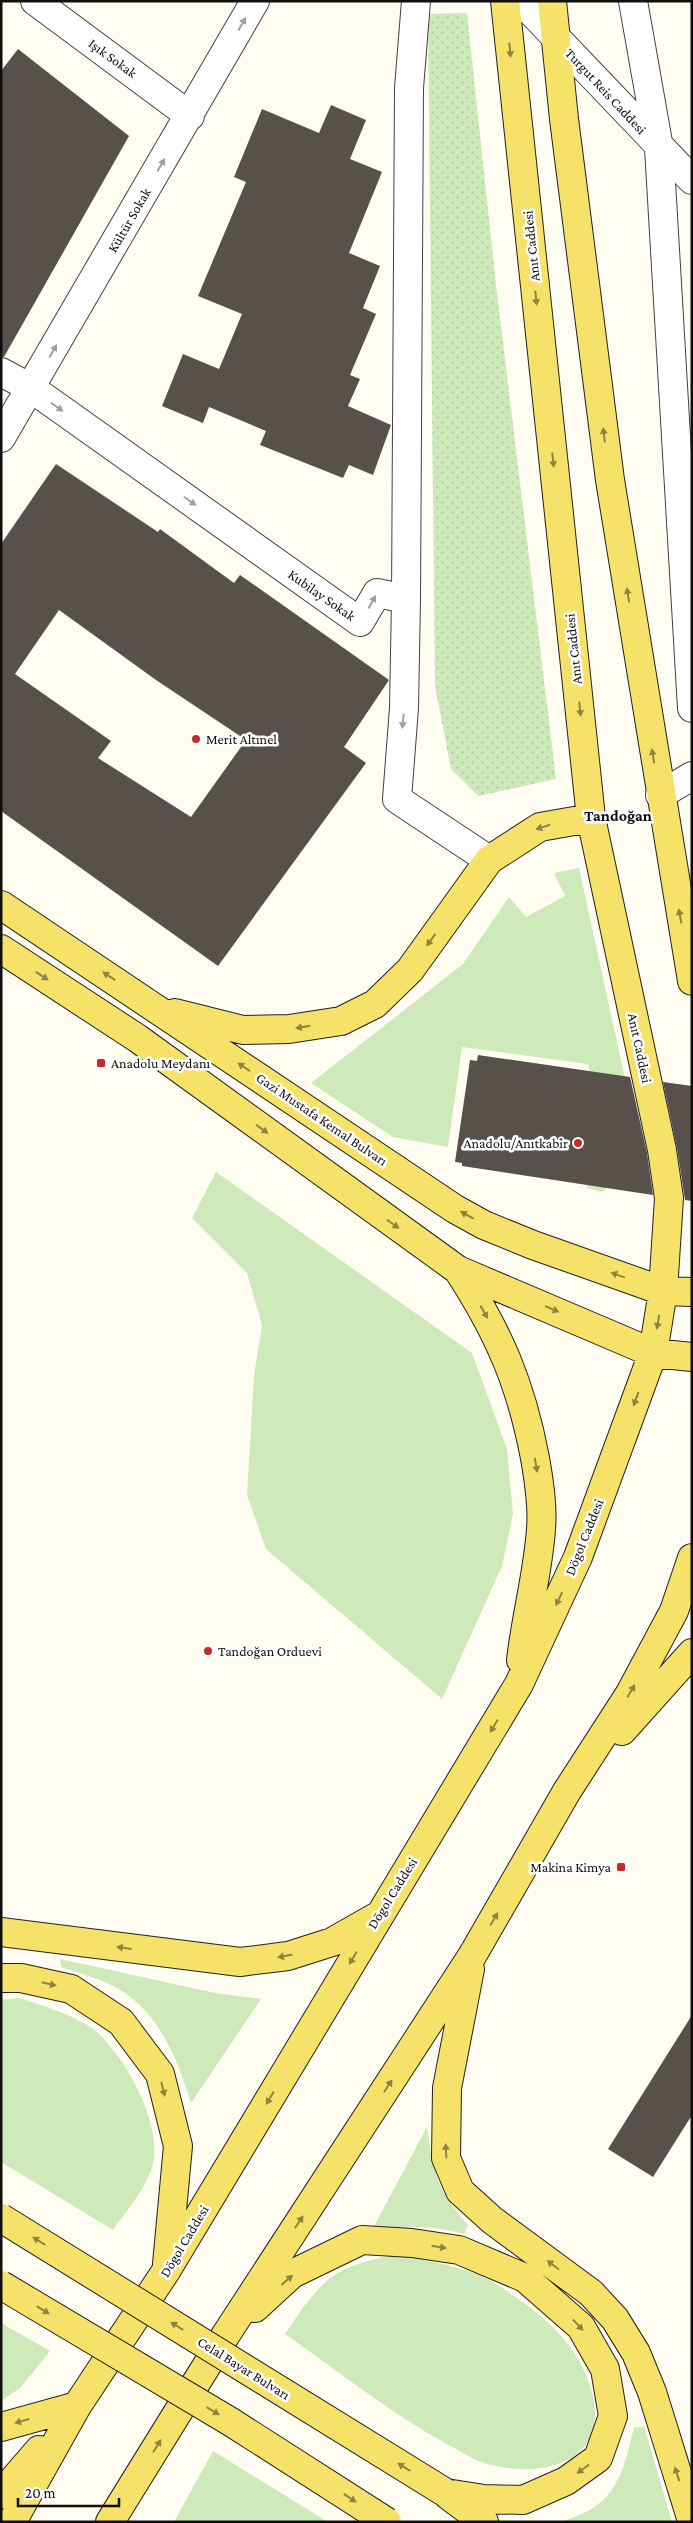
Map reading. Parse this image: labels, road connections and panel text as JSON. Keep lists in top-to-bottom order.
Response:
{
  "streets": {
    "main road": [
      "Anıt Caddesi",
      "Gazi Mustafa Kemal Bulvarı",
      "Dögol Caddesi",
      "Celal Bayar Bulvarı"
    ],
    "street": [
      "Işık Sokak",
      "Turgut Reis Caddesi",
      "Kültür Sokak",
      "Kubilay Sokak"
    ]
  },
  "crossings": [
    ["Işık Sokak", "Kültür Sokak"],
    ["Kültür Sokak", "Kubilay Sokak"],
    ["Anıt Caddesi", "Gazi Mustafa Kemal Bulvarı"],
    ["Anıt Caddesi", "Dögol Caddesi"],
    ["Gazi Mustafa Kemal Bulvarı", "Dögol Caddesi"]
  ],
  "one_way": ["Kültür Sokak", "Kubilay Sokak"],
  "districts": ["Tandoğan"],
  "places": {
    "other": ["Merit Altınel", "Anadolu/Anıtkabir", "Tandoğan Orduevi"],
    "transit": ["Anadolu Meydanı", "Makina Kimya"]
  },
  "scale_bar": "20 m"
}
